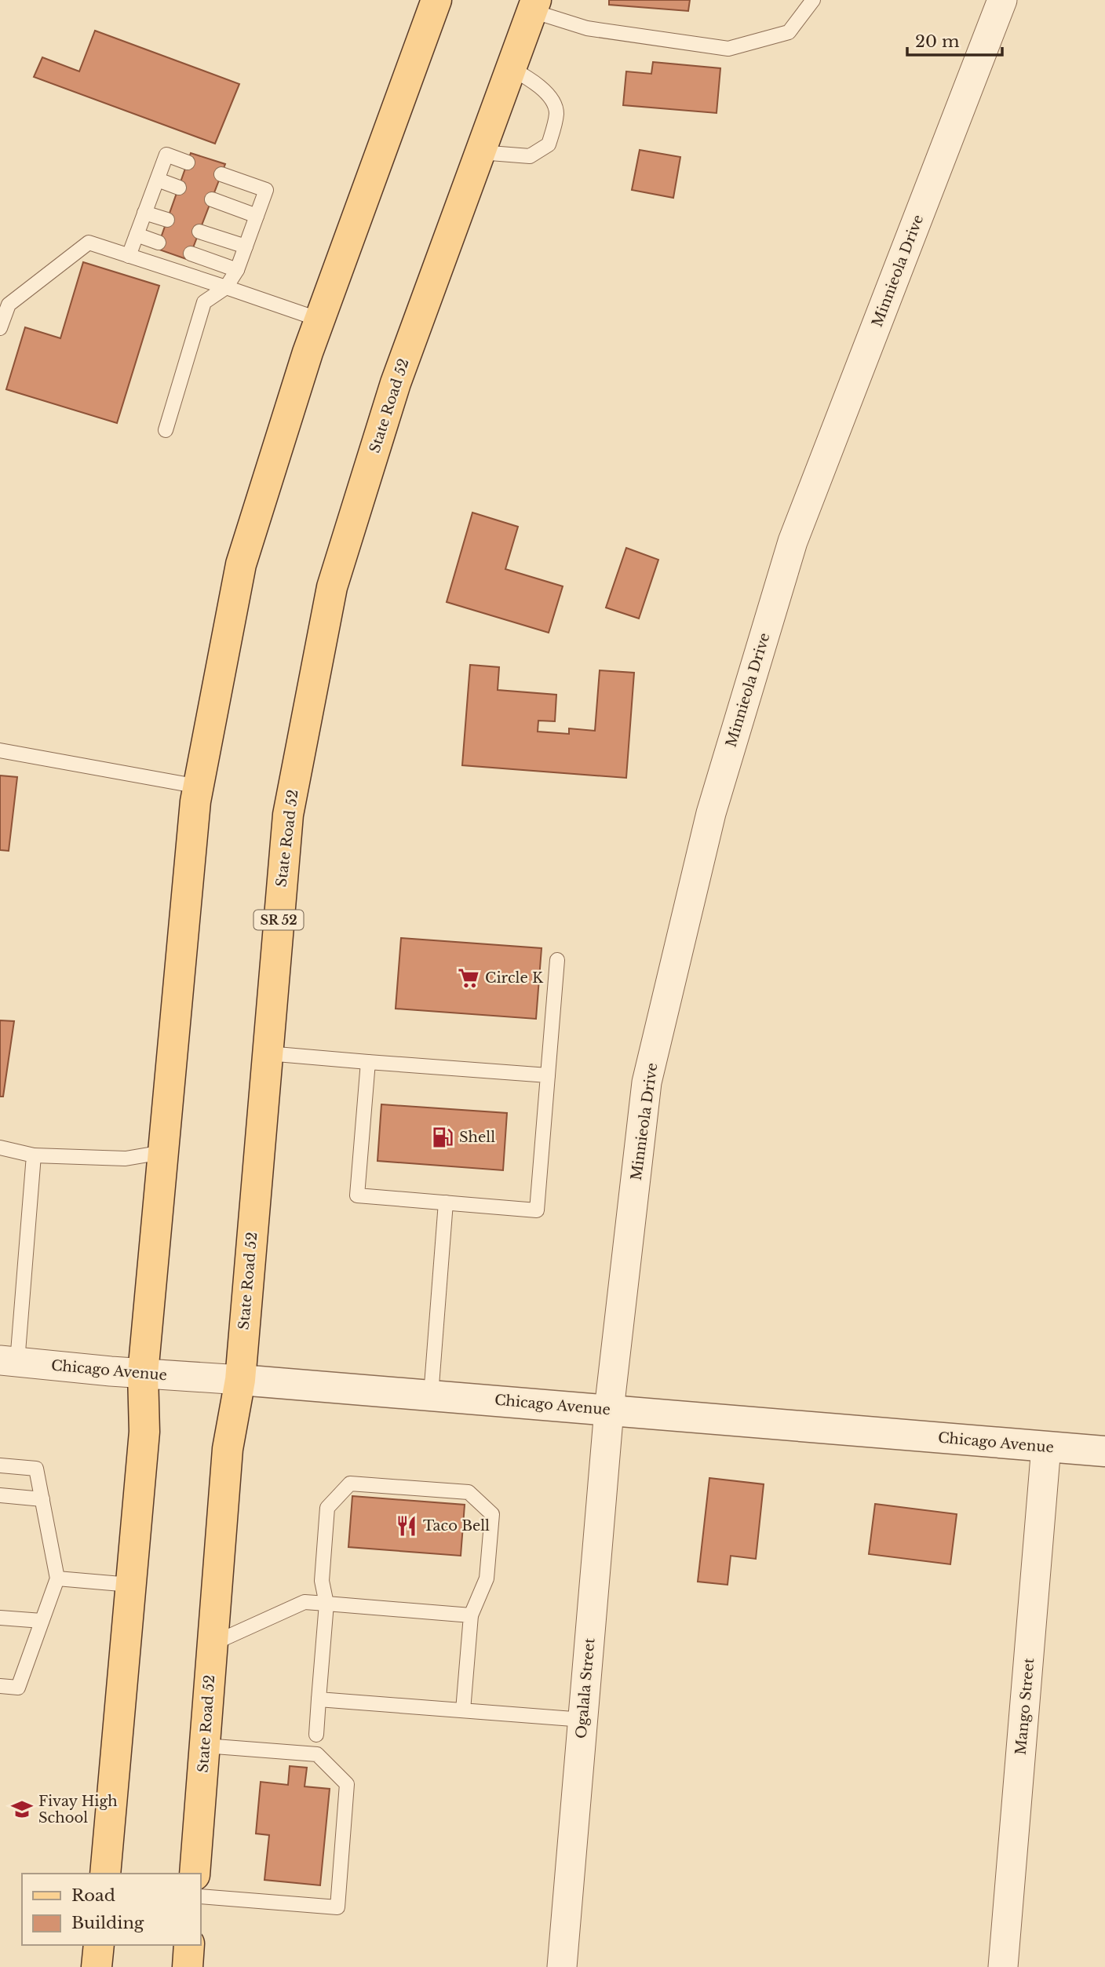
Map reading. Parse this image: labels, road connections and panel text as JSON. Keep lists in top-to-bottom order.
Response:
{
  "streets": {
    "main road": ["State Road 52", "SR 52"],
    "street": [
      "Minnieola Drive",
      "Chicago Avenue",
      "Ogalala Street",
      "Mango Street"
    ]
  },
  "crossings": [
    ["Minnieola Drive", "Chicago Avenue"],
    ["Minnieola Drive", "Ogalala Street"],
    ["State Road 52", "Chicago Avenue"],
    ["Chicago Avenue", "Ogalala Street"],
    ["Chicago Avenue", "Mango Street"]
  ],
  "places": {
    "supermarket": ["Circle K"],
    "fuel station": ["Shell"],
    "restaurant": ["Taco Bell"],
    "school or university": ["Fivay High School"]
  },
  "legend": ["Road", "Building"],
  "scale_bar": "20 m"
}
